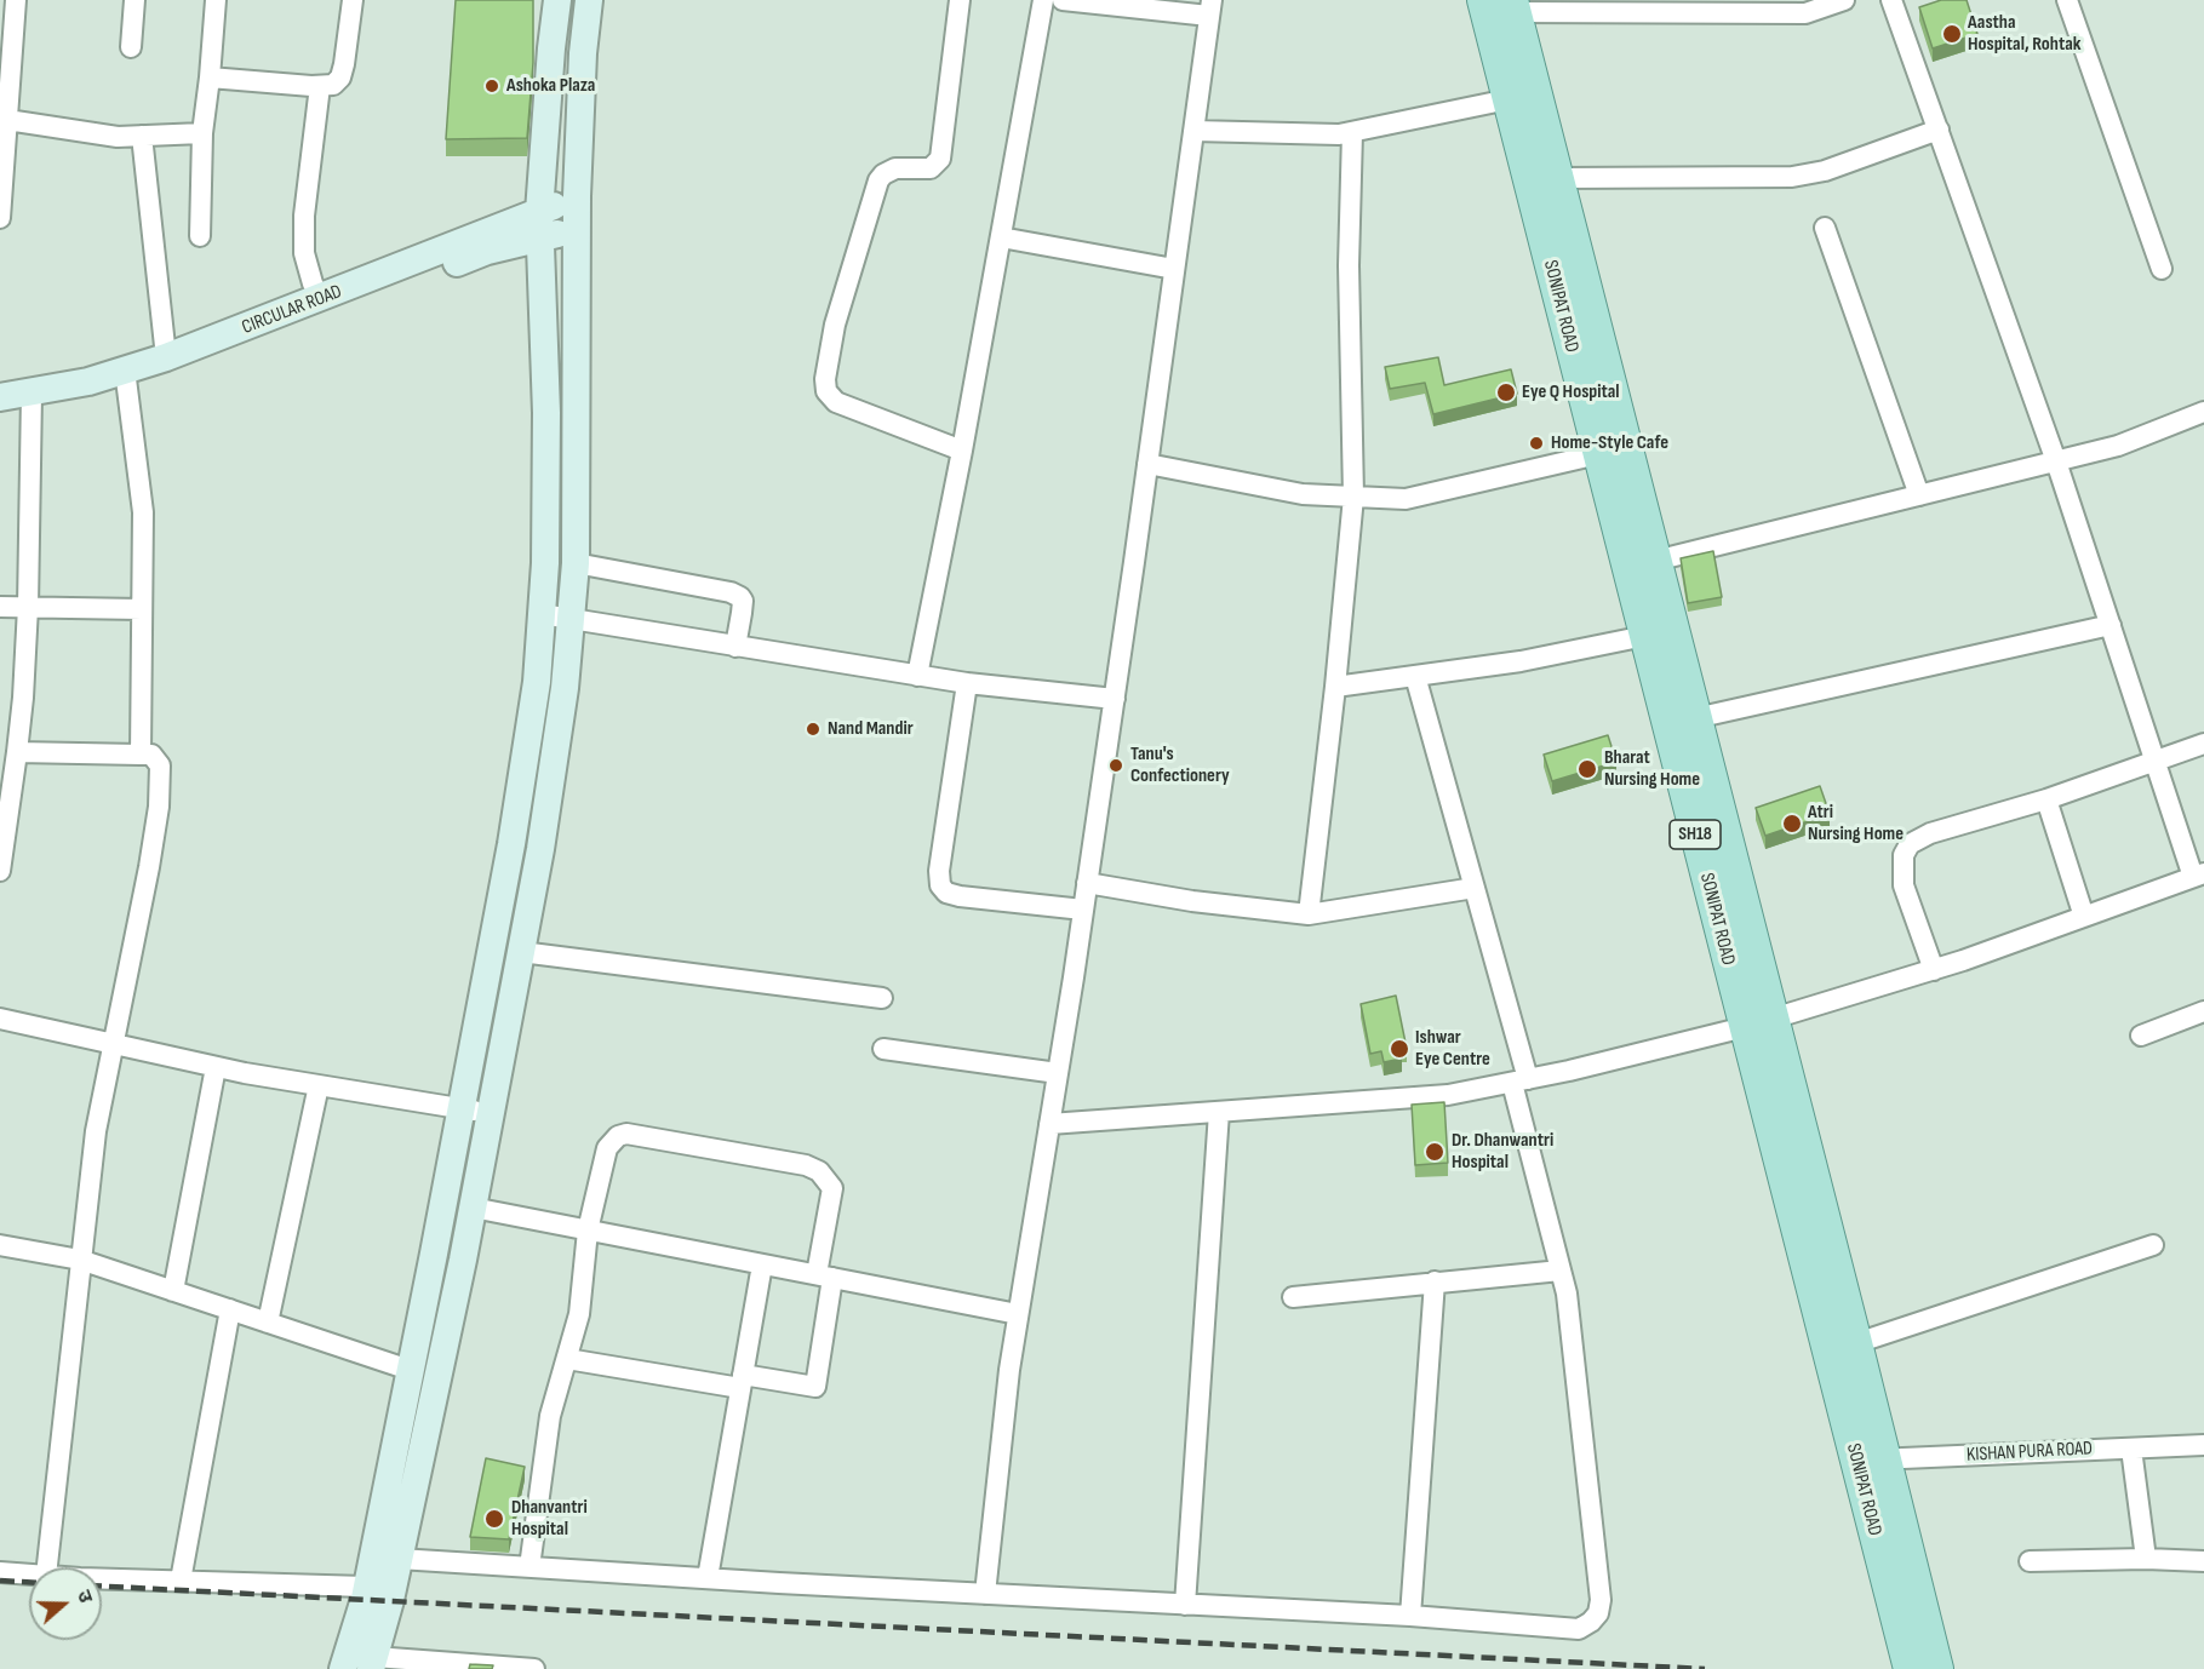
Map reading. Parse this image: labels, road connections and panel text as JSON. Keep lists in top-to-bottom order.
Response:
{
  "streets": {
    "main road": ["SONIPAT ROAD", "CIRCULAR ROAD", "SH18"],
    "street": ["KISHAN PURA ROAD"]
  },
  "crossings": [
    ["SONIPAT ROAD", "KISHAN PURA ROAD"]
  ],
  "places": [
    "Aastha Hospital, Rohtak",
    "Ashoka Plaza",
    "Eye Q Hospital",
    "Home-Style Cafe",
    "Nand Mandir",
    "Tanu's Confectionery",
    "Bharat Nursing Home",
    "Atri Nursing Home",
    "Ishwar Eye Centre",
    "Dr. Dhanwantri Hospital",
    "Dhanvantri Hospital"
  ],
  "north": "right"
}
